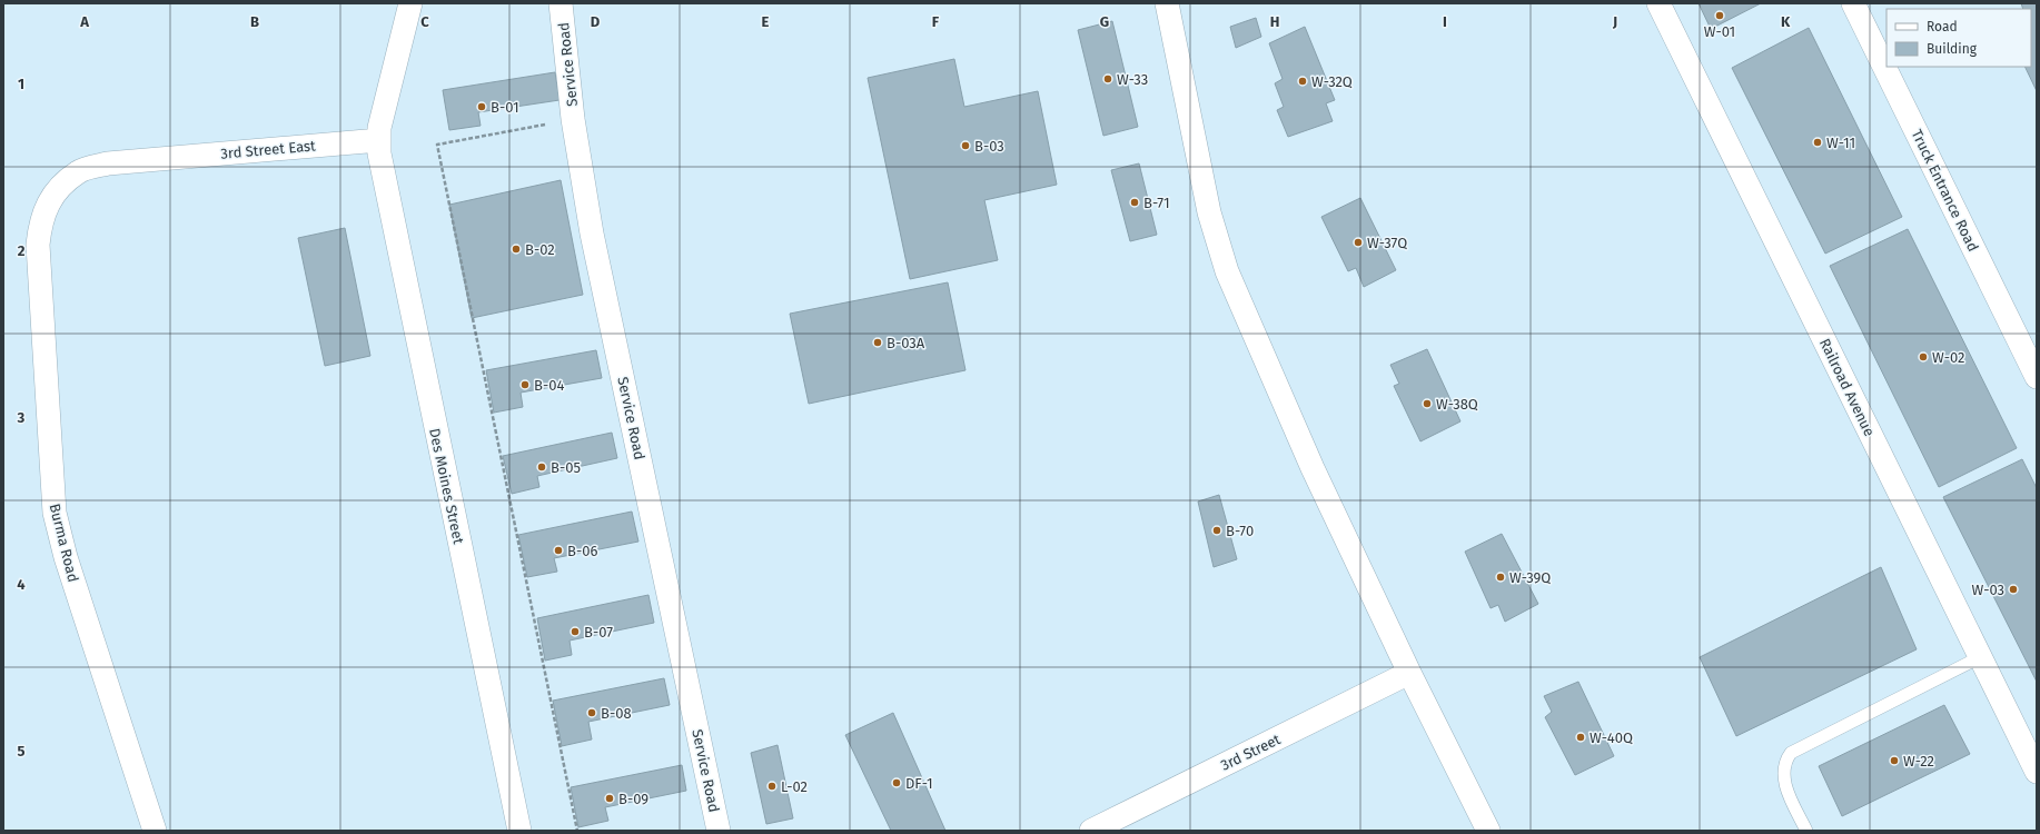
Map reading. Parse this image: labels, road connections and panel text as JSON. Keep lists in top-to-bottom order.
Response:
{
  "streets": {
    "street": [
      "Service Road",
      "3rd Street East",
      "Truck Entrance Road",
      "Railroad Avenue",
      "Des Moines Street",
      "Burma Road",
      "3rd Street"
    ]
  },
  "crossings": [
    ["3rd Street East", "Des Moines Street"],
    ["3rd Street East", "Burma Road"]
  ],
  "places": [
    "W-01",
    "W-33",
    "W-32Q",
    "B-01",
    "W-11",
    "B-03",
    "B-71",
    "W-37Q",
    "B-02",
    "B-03A",
    "W-02",
    "B-04",
    "W-38Q",
    "B-05",
    "B-70",
    "B-06",
    "W-39Q",
    "W-03",
    "B-07",
    "B-08",
    "W-40Q",
    "W-22",
    "DF-1",
    "L-02",
    "B-09"
  ],
  "legend": ["Road", "Building"],
  "grid": {
    "columns": [
      "A",
      "B",
      "C",
      "D",
      "E",
      "F",
      "G",
      "H",
      "I",
      "J",
      "K"
    ],
    "rows": [
      "1",
      "2",
      "3",
      "4",
      "5"
    ]
  }
}
